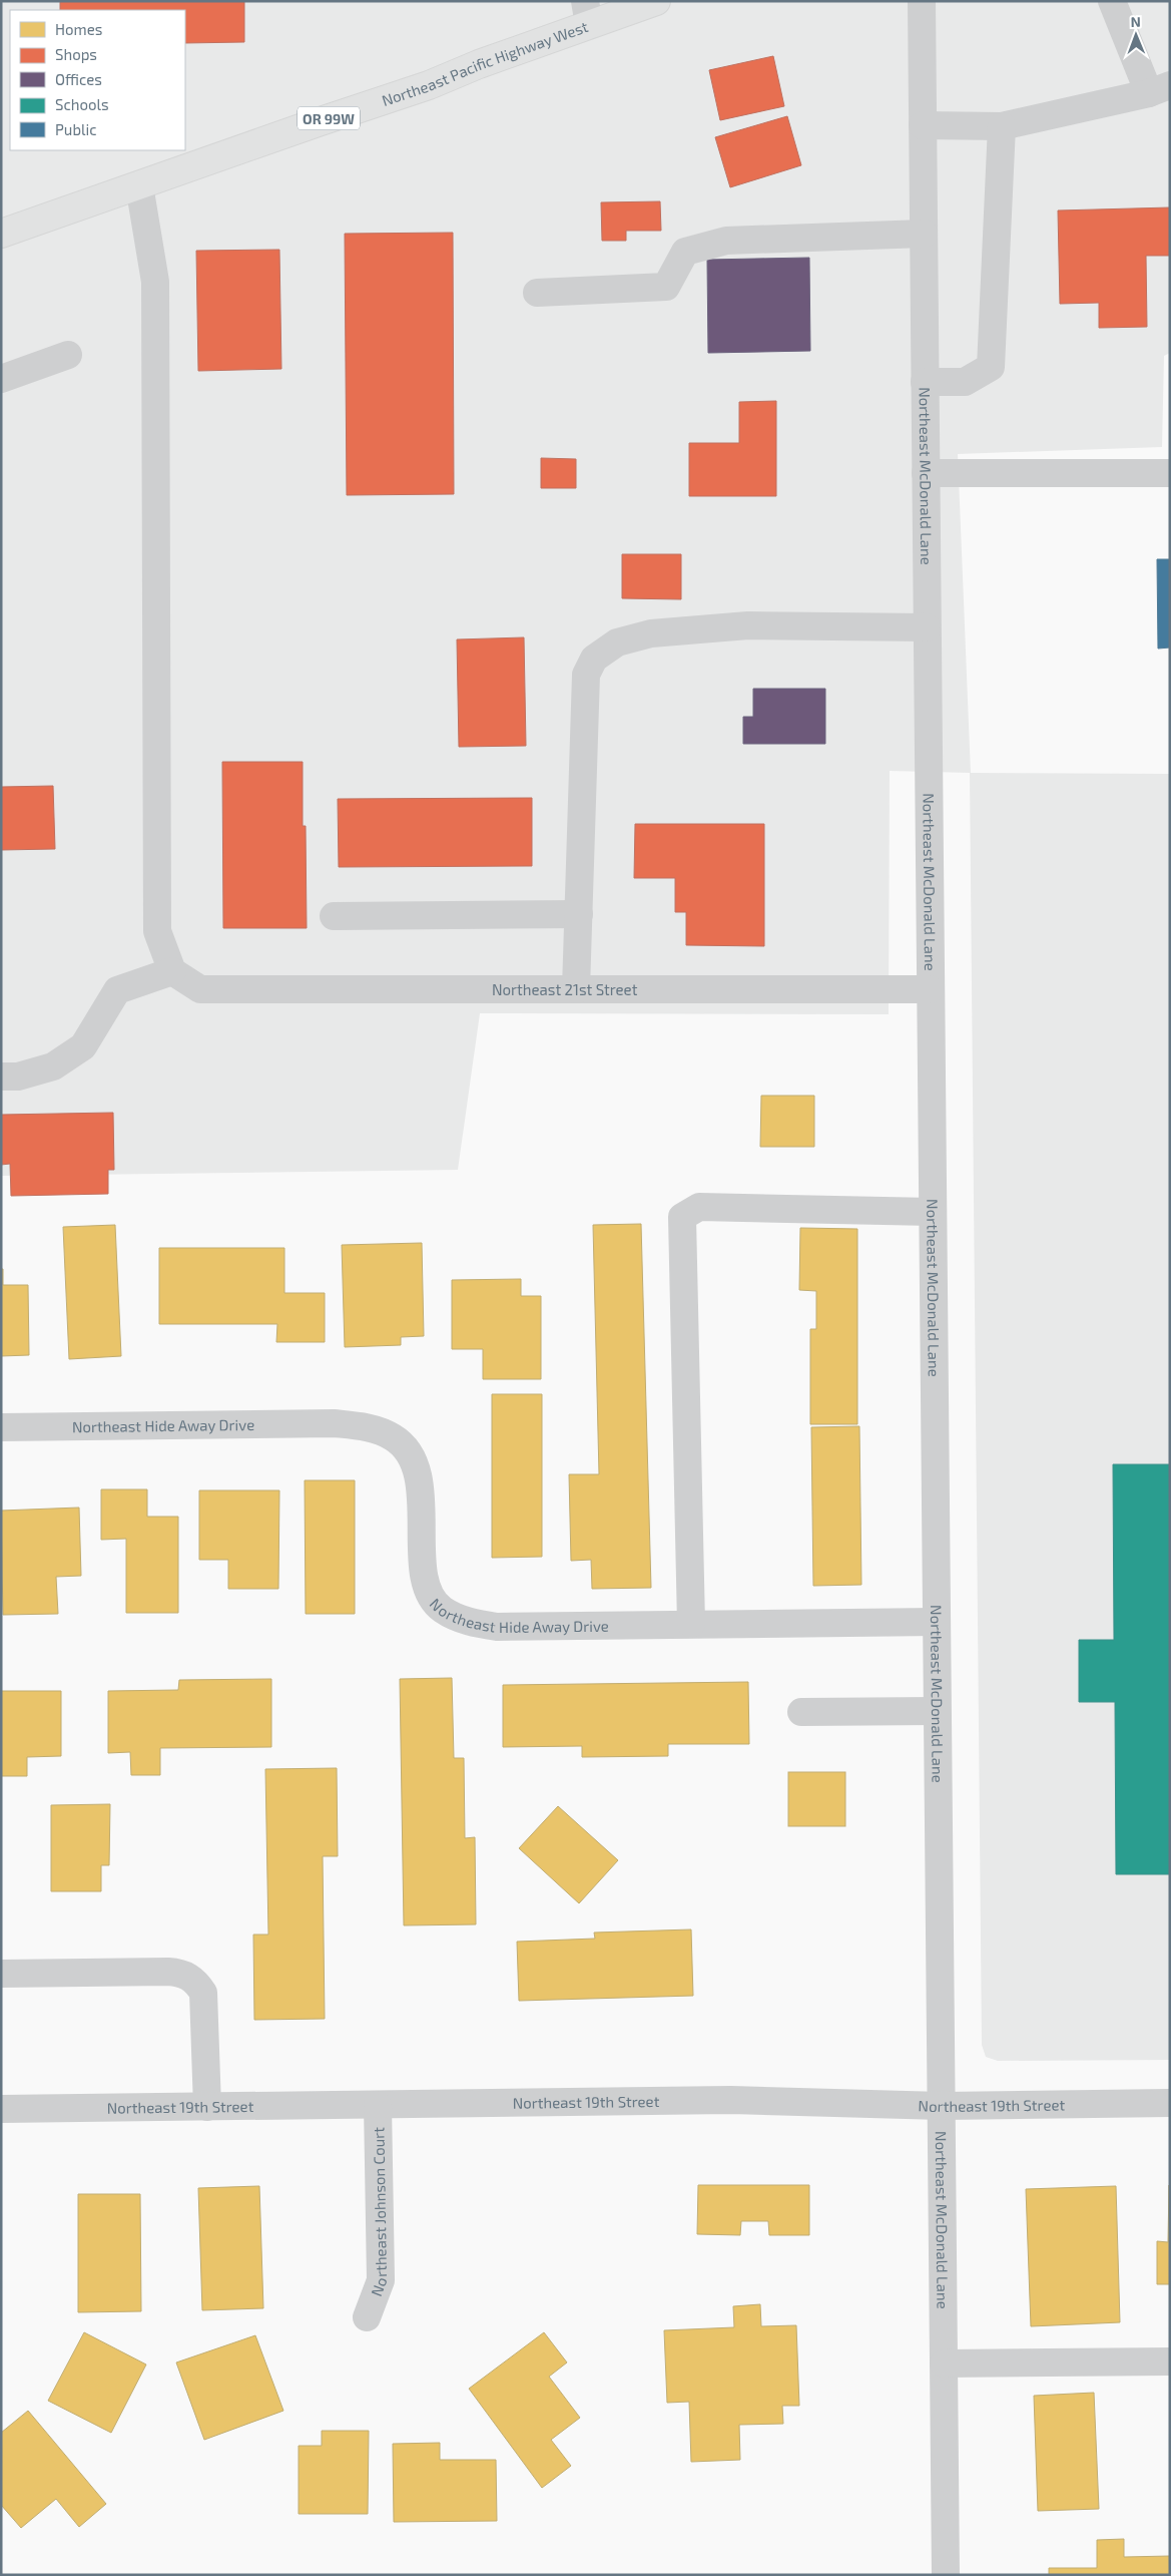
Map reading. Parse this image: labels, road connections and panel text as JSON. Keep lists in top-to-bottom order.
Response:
{
  "streets": {
    "highway": ["Northeast Pacific Highway West", "OR 99W"],
    "street": [
      "Northeast McDonald Lane",
      "Northeast 21st Street",
      "Northeast Hide Away Drive",
      "Northeast 19th Street",
      "Northeast Johnson Court"
    ]
  },
  "crossings": [
    ["Northeast McDonald Lane", "Northeast 21st Street"],
    ["Northeast McDonald Lane", "Northeast Hide Away Drive"],
    ["Northeast McDonald Lane", "Northeast 19th Street"],
    ["Northeast 19th Street", "Northeast Johnson Court"]
  ],
  "legend": [
    "Homes",
    "Shops",
    "Offices",
    "Schools",
    "Public"
  ],
  "north": "top"
}
